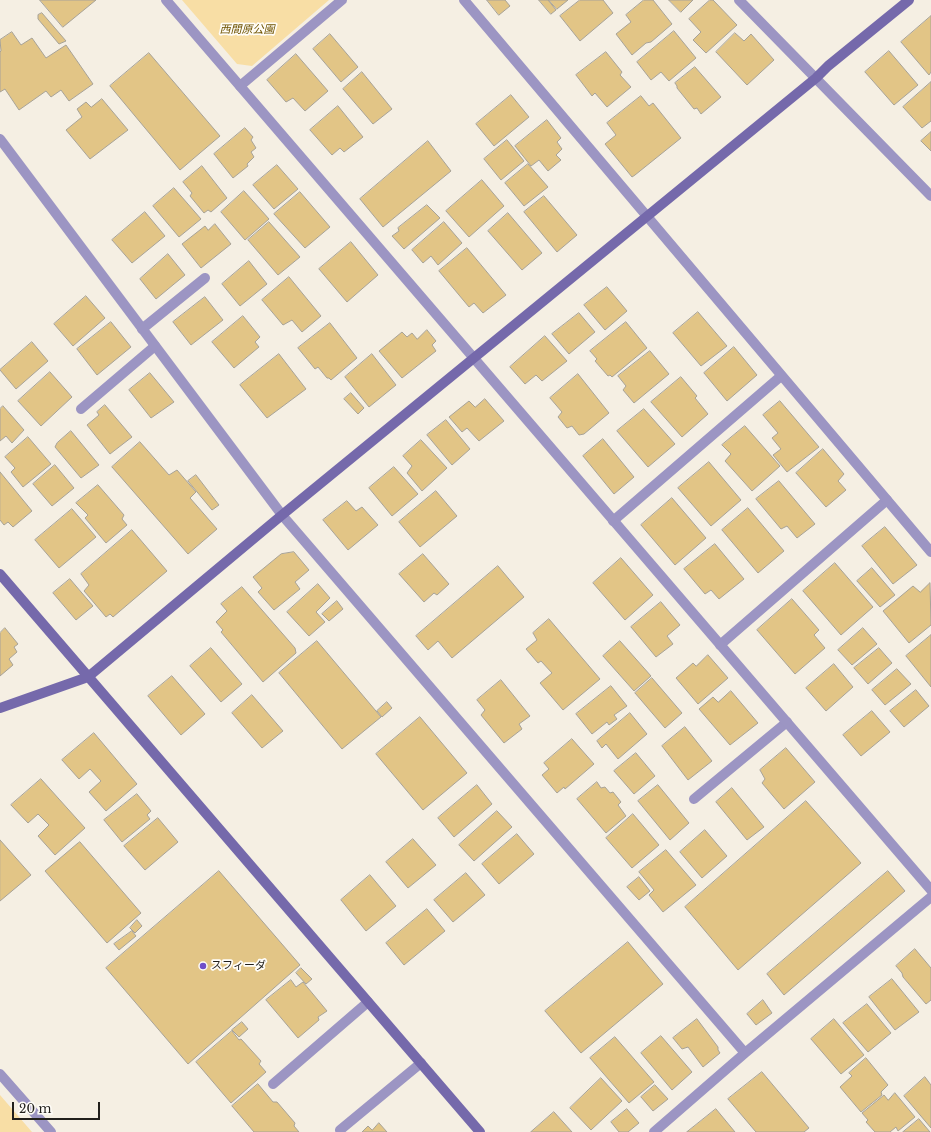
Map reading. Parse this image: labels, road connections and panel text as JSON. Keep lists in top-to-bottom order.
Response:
{
  "parks": ["西間原公園"],
  "places": ["スフィーダ"],
  "scale_bar": "20 m"
}
